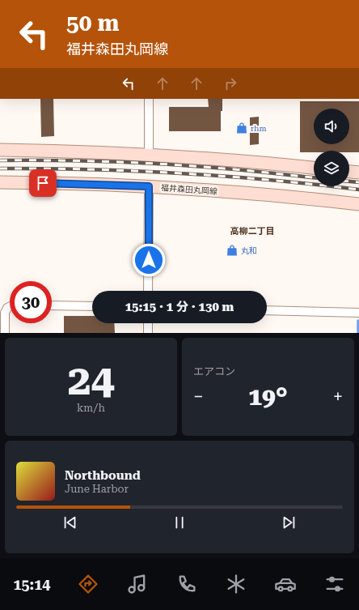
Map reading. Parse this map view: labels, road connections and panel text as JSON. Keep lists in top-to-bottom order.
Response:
{
  "streets": {
    "main road": ["福井森田丸岡線"]
  },
  "districts": ["高柳二丁目"],
  "places": {
    "shop": ["rhm", "丸和"]
  },
  "page": {
    "turn": ["50 m", "福井森田丸岡線"],
    "limit": "30",
    "trip": "15:15 · 1 分 · 130 m",
    "tile": [
      ["24", "km/h"],
      "エアコン"
    ],
    "heat": ["−", "19°", "+"],
    "song": ["Northbound", "June Harbor"],
    "tabs": "15:14"
  }
}
